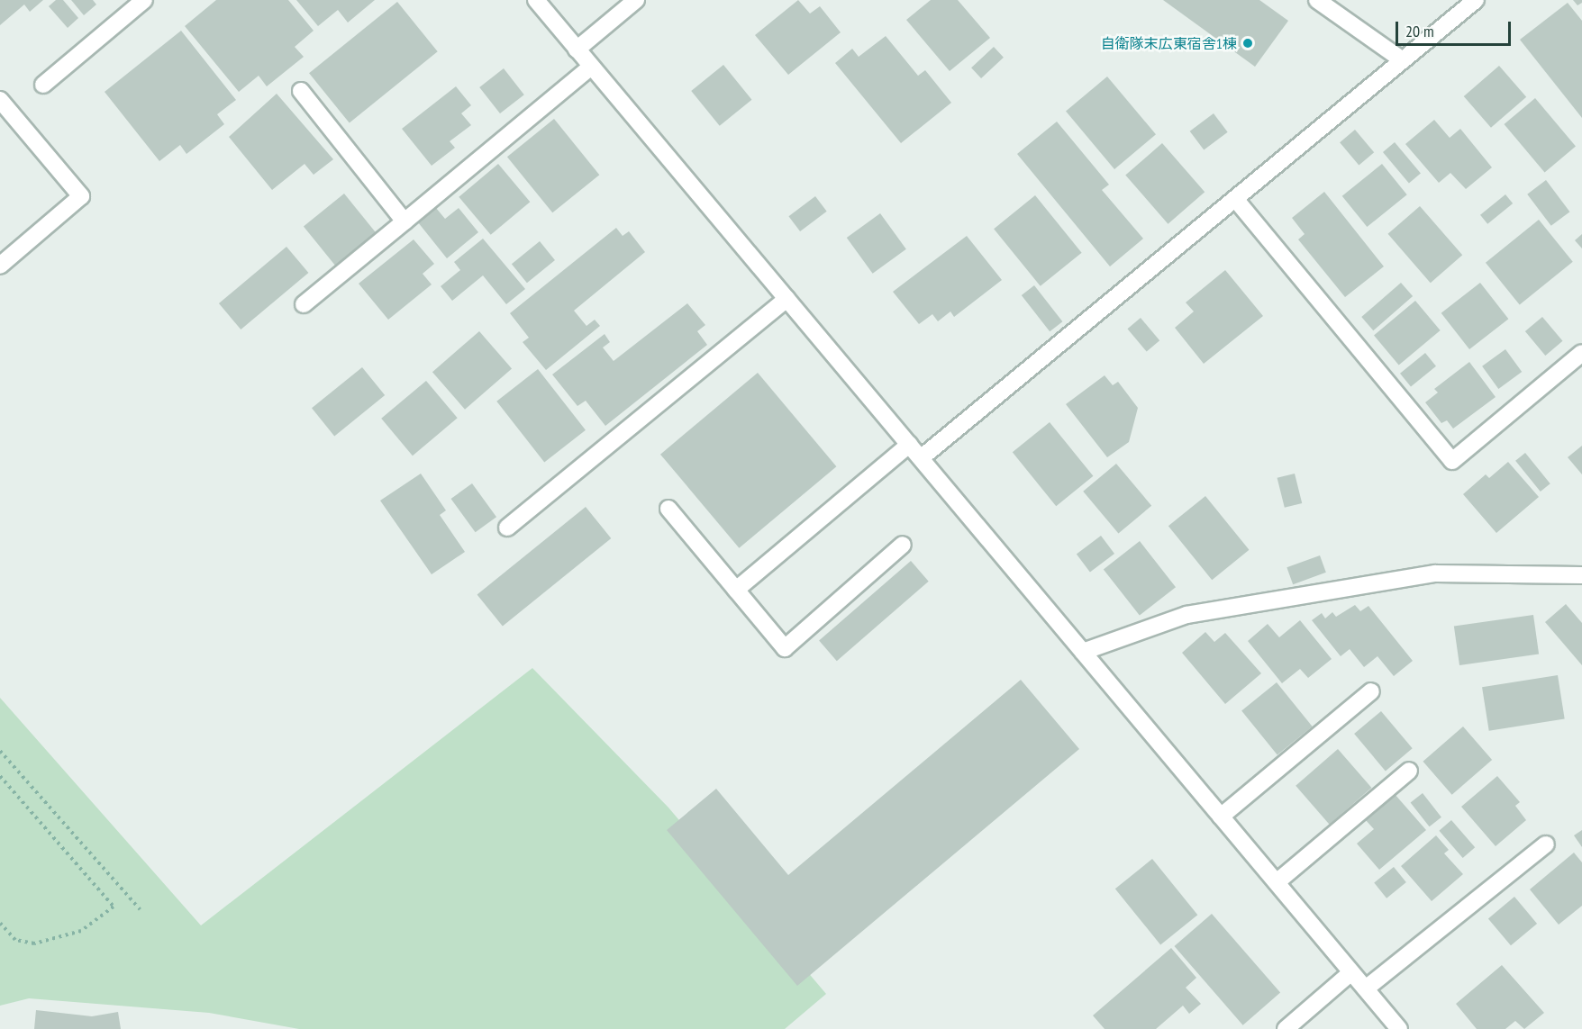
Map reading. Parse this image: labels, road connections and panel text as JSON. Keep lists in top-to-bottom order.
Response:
{
  "places": ["自衛隊末広東宿舎1棟"],
  "scale_bar": "20 m"
}
